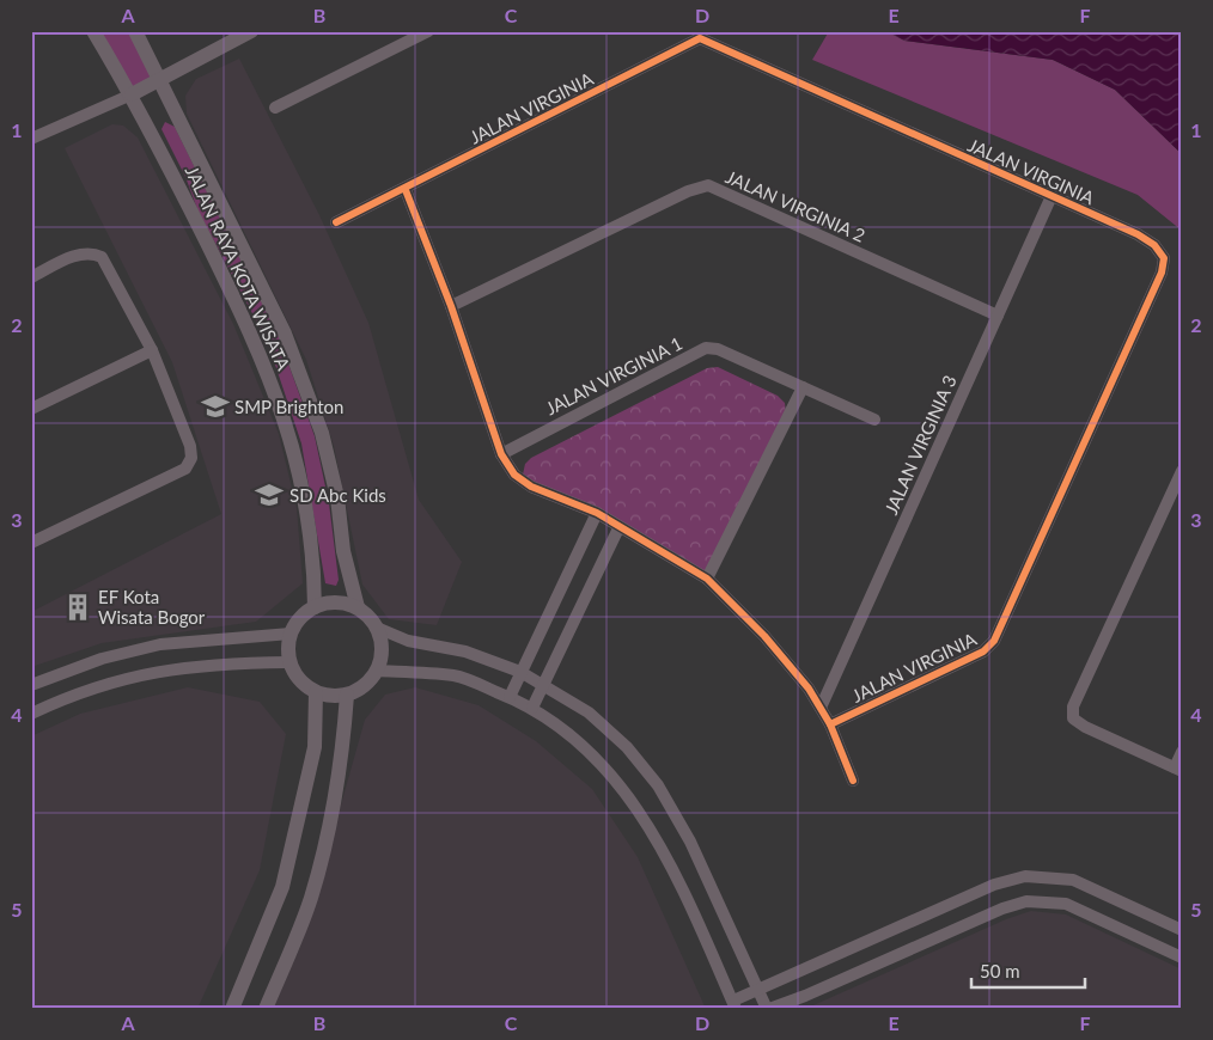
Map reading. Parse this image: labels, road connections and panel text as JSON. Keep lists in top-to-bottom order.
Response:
{
  "streets": {
    "street": [
      "JALAN VIRGINIA",
      "JALAN VIRGINIA 2",
      "JALAN RAYA KOTA WISATA",
      "JALAN VIRGINIA 1",
      "JALAN VIRGINIA 3"
    ]
  },
  "crossings": [
    ["JALAN VIRGINIA", "JALAN VIRGINIA 3"],
    ["JALAN VIRGINIA 2", "JALAN VIRGINIA 3"]
  ],
  "places": {
    "school or university": ["SMP Brighton", "SD Abc Kids"],
    "building": ["EF Kota Wisata Bogor"]
  },
  "scale_bar": "50 m",
  "grid": {
    "columns": [
      "A",
      "B",
      "C",
      "D",
      "E",
      "F"
    ],
    "rows": [
      "1",
      "2",
      "3",
      "4",
      "5"
    ]
  }
}
